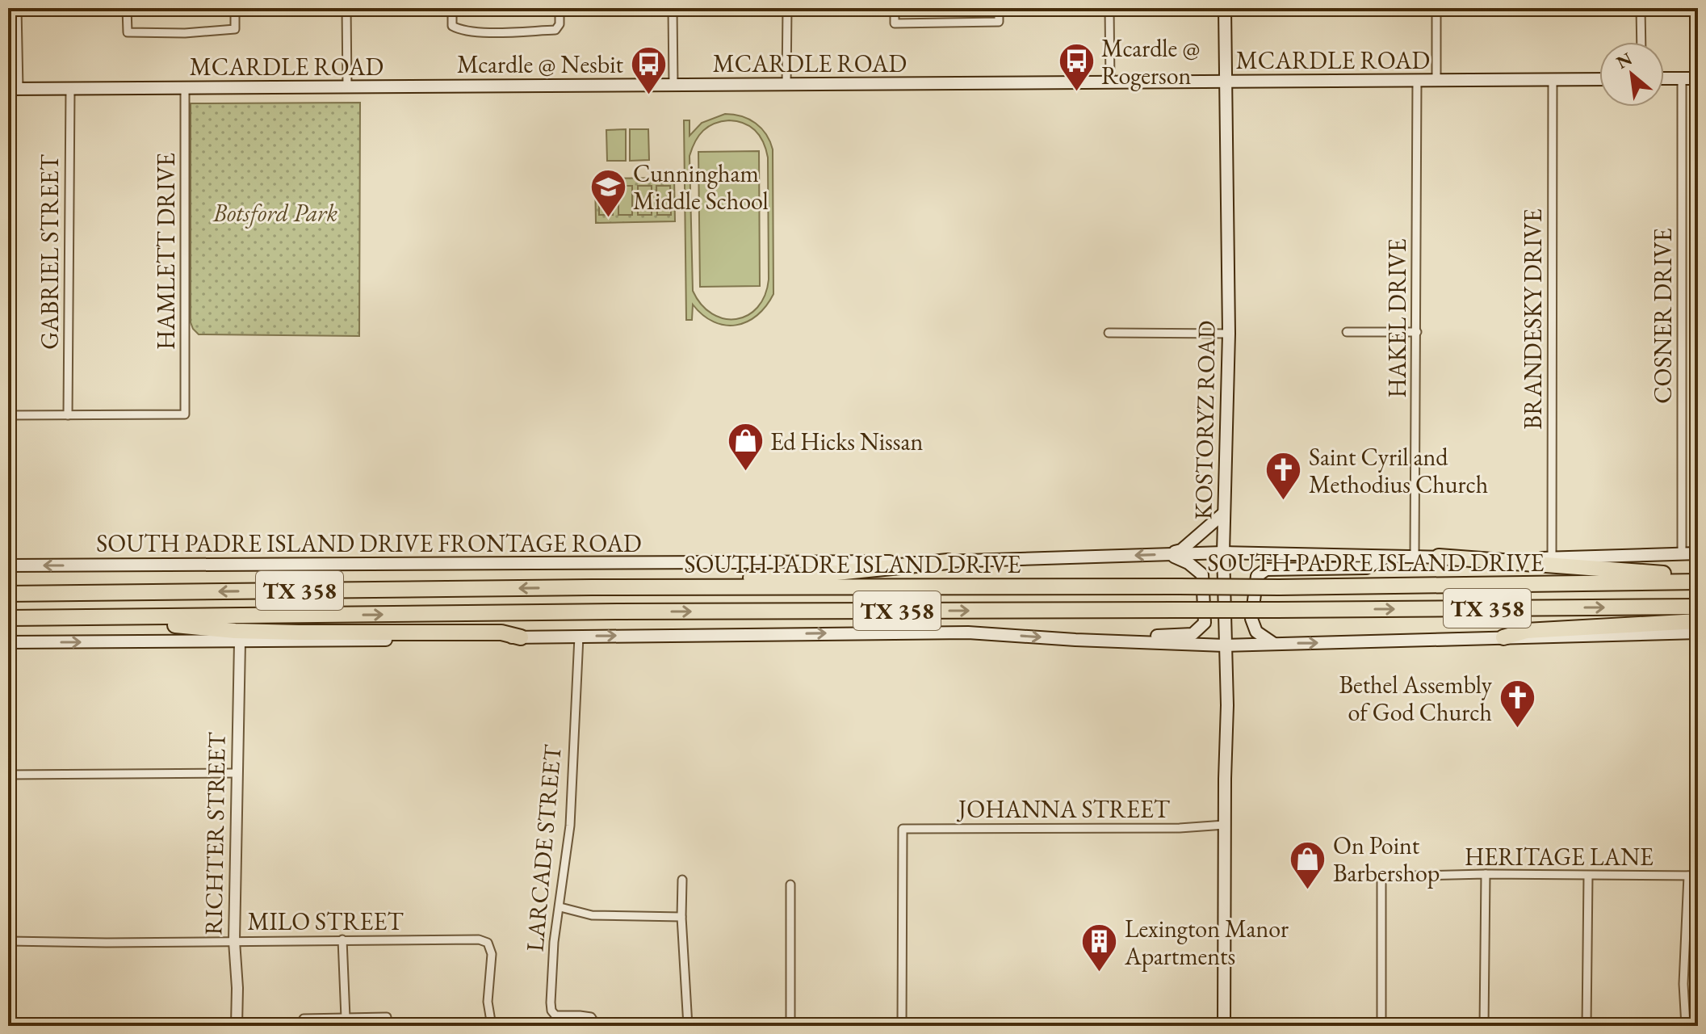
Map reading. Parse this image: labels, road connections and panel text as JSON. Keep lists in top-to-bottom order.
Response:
{
  "streets": {
    "highway": ["SOUTH PADRE ISLAND DRIVE", "TX 358"],
    "main road": ["MCARDLE ROAD", "KOSTORYZ ROAD", "SOUTH PADRE ISLAND DRIVE FRONTAGE ROAD"],
    "street": [
      "HAMLETT DRIVE",
      "GABRIEL STREET",
      "COSNER DRIVE",
      "HAKEL DRIVE",
      "BRANDESKY DRIVE",
      "JOHANNA STREET",
      "RICHTER STREET",
      "LARCADE STREET",
      "HERITAGE LANE",
      "MILO STREET"
    ]
  },
  "crossings": [
    ["MCARDLE ROAD", "HAMLETT DRIVE"],
    ["MCARDLE ROAD", "GABRIEL STREET"],
    ["MCARDLE ROAD", "HAKEL DRIVE"],
    ["MCARDLE ROAD", "BRANDESKY DRIVE"],
    ["MCARDLE ROAD", "KOSTORYZ ROAD"],
    ["HAMLETT DRIVE", "GABRIEL STREET"],
    ["COSNER DRIVE", "SOUTH PADRE ISLAND DRIVE FRONTAGE ROAD"],
    ["HAKEL DRIVE", "SOUTH PADRE ISLAND DRIVE FRONTAGE ROAD"],
    ["BRANDESKY DRIVE", "SOUTH PADRE ISLAND DRIVE FRONTAGE ROAD"],
    ["KOSTORYZ ROAD", "SOUTH PADRE ISLAND DRIVE FRONTAGE ROAD"],
    ["KOSTORYZ ROAD", "JOHANNA STREET"],
    ["RICHTER STREET", "MILO STREET"]
  ],
  "parks": ["Botsford Park"],
  "places": {
    "bus stop": ["Mcardle @ Rogerson", "Mcardle @ Nesbit"],
    "school or university": ["Cunningham Middle School"],
    "shop": ["Ed Hicks Nissan", "On Point Barbershop"],
    "church": ["Saint Cyril and Methodius Church", "Bethel Assembly of God Church"],
    "building": ["Lexington Manor Apartments"]
  },
  "north": "top left"
}
